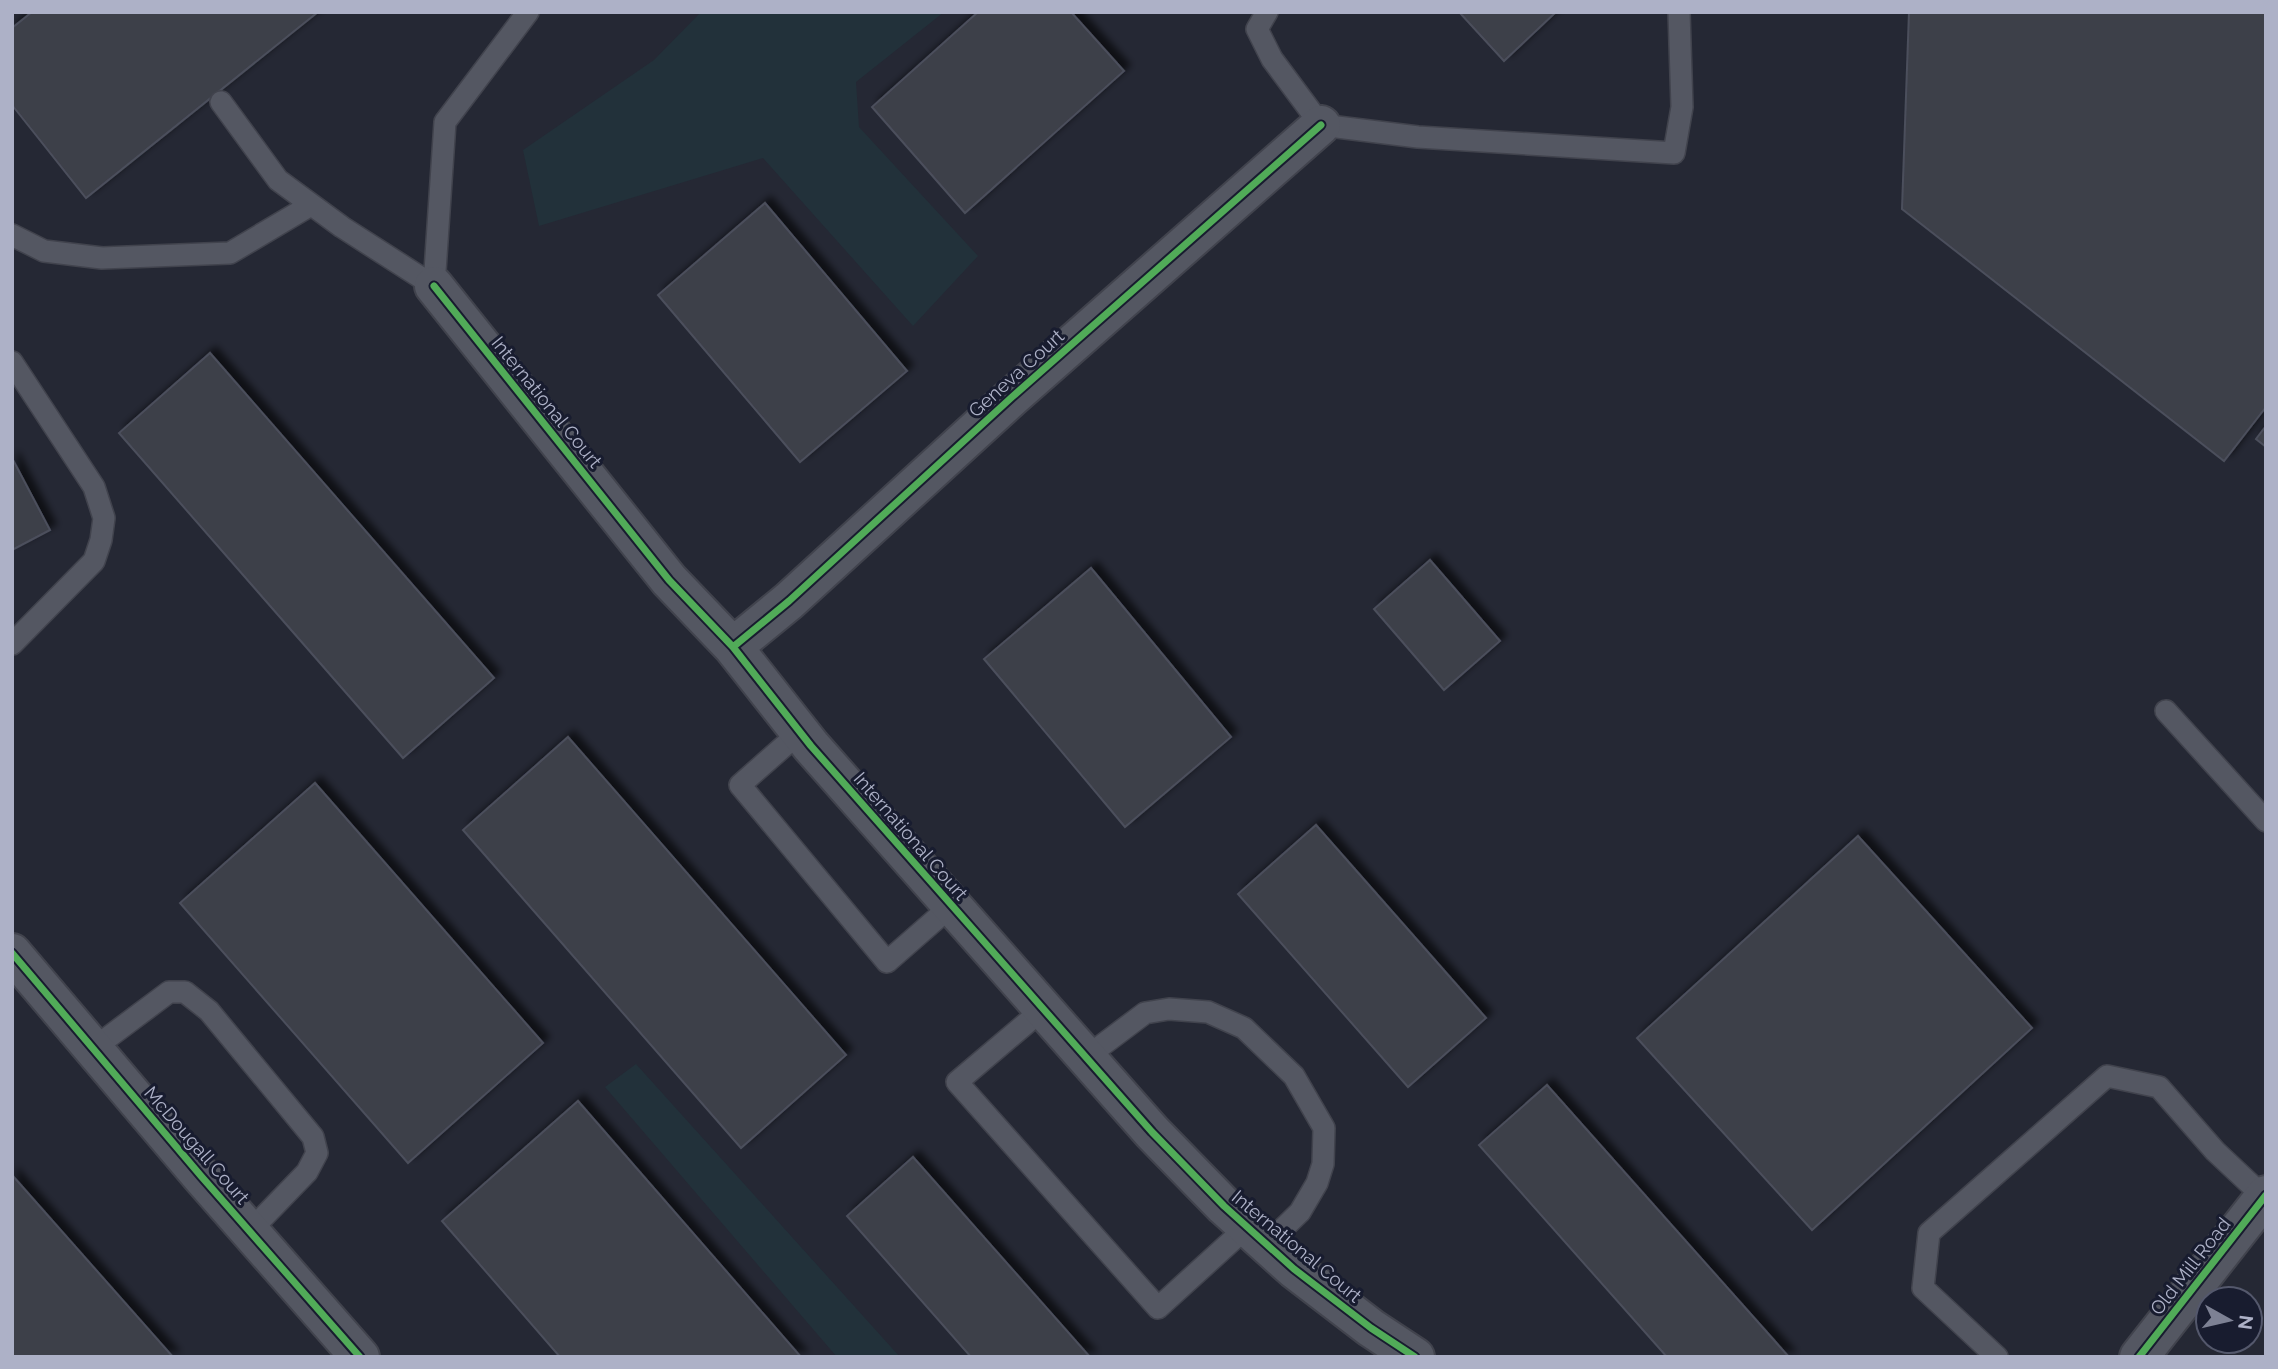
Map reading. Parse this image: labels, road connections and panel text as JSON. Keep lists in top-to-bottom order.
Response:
{
  "streets": {
    "street": [
      "Geneva Court",
      "International Court",
      "McDougall Court",
      "Old Mill Road"
    ]
  },
  "crossings": [
    ["Geneva Court", "International Court"]
  ],
  "north": "right"
}
